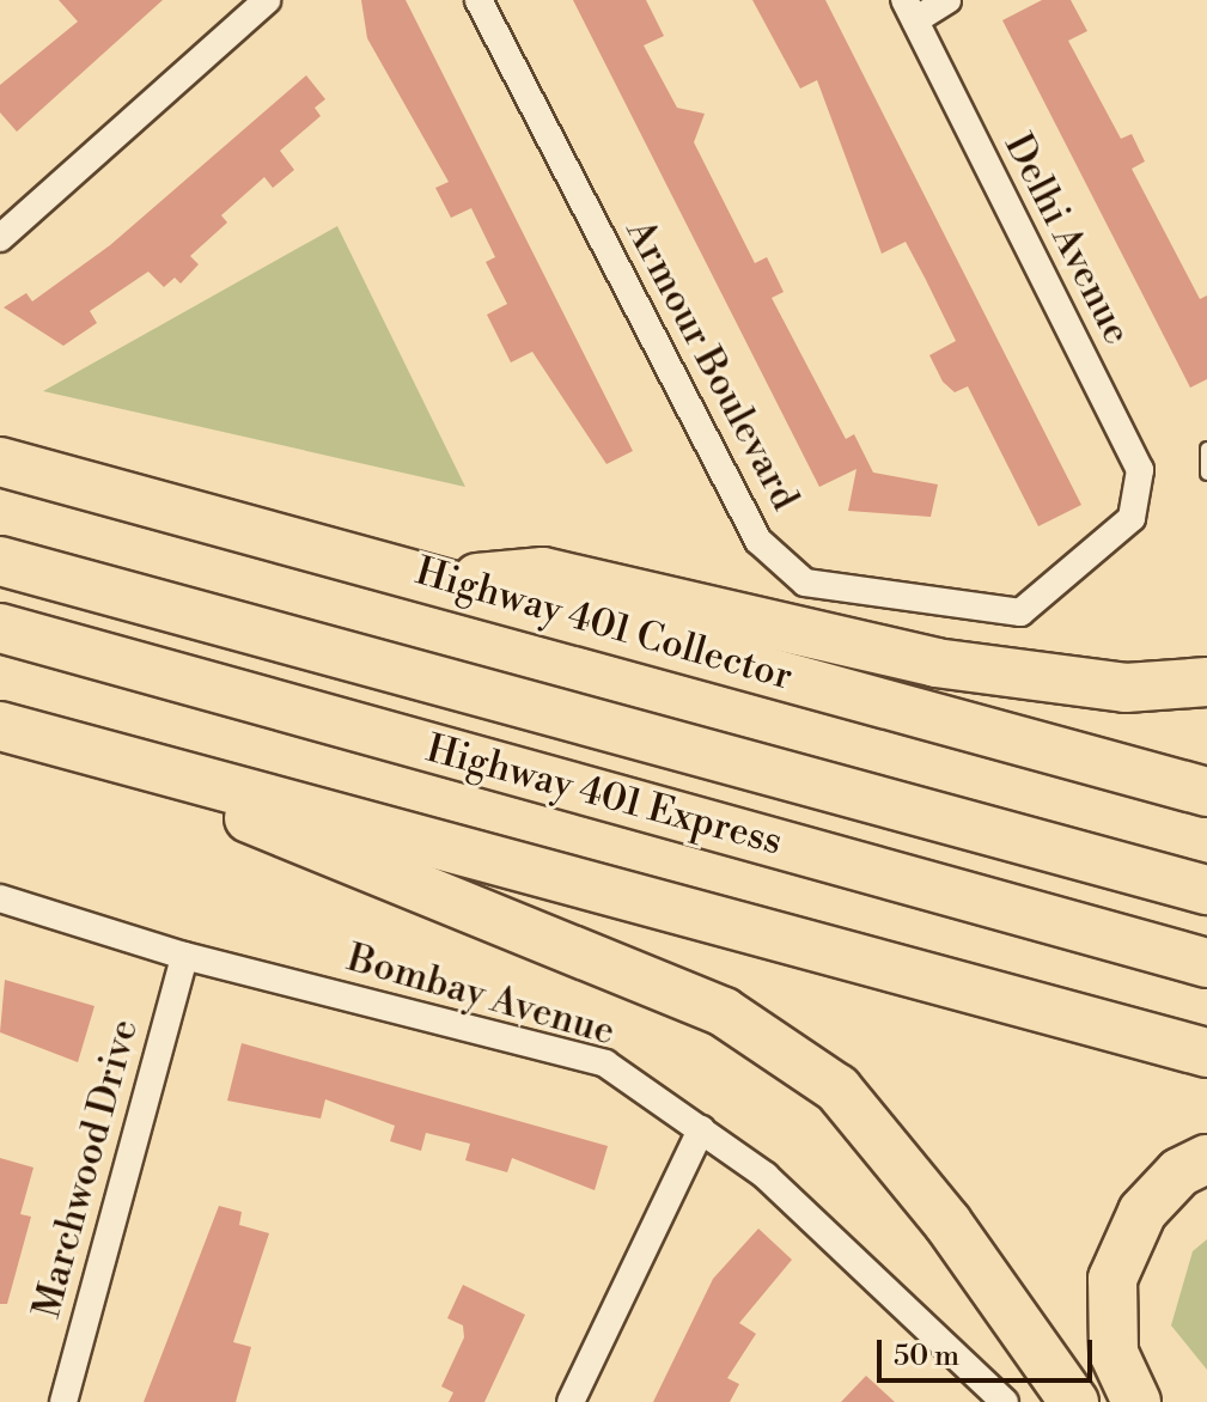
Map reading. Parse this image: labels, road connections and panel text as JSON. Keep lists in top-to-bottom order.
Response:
{
  "streets": {
    "highway": ["Highway 401 Collector", "Highway 401 Express"],
    "street": [
      "Delhi Avenue",
      "Armour Boulevard",
      "Bombay Avenue",
      "Marchwood Drive"
    ]
  },
  "crossings": [
    ["Delhi Avenue", "Armour Boulevard"],
    ["Bombay Avenue", "Marchwood Drive"]
  ],
  "scale_bar": "50 m"
}
